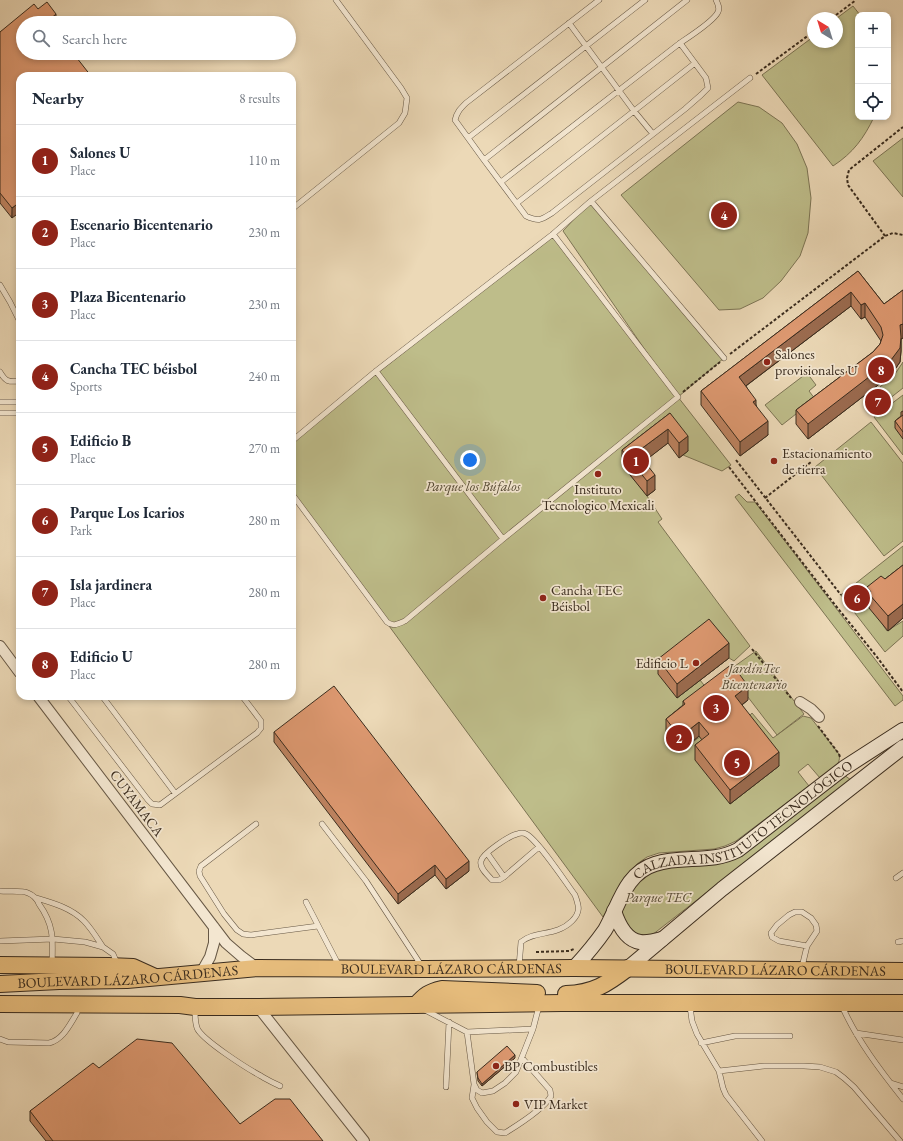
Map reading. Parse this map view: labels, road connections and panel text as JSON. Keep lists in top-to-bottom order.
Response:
{
  "streets": {
    "main road": ["BOULEVARD LÁZARO CÁRDENAS"],
    "street": ["CUYAMACA", "CALZADA INSTITUTO TECNOLÓGICO"]
  },
  "crossings": [
    ["CUYAMACA", "BOULEVARD LÁZARO CÁRDENAS"],
    ["CALZADA INSTITUTO TECNOLÓGICO", "BOULEVARD LÁZARO CÁRDENAS"]
  ],
  "parks": ["Parque los Búfalos", "JardínTec Bicentenario", "Parque TEC"],
  "places": [
    "Salones provisionales U",
    "Estacionamiento de tierra",
    "Instituto Tecnologico Mexicali",
    "Cancha TEC Béisbol",
    "Edificio L",
    "BP Combustibles",
    "VIP Market"
  ],
  "north": "top left",
  "page": {
    "map_buttons": ["+", "−"],
    "search": "Search here",
    "heading": ["Nearby", "8 results"],
    "list": [
      {
        "mark": "1",
        "name": "Salones U",
        "note": "Place",
        "value": "110 m"
      },
      {
        "mark": "2",
        "name": "Escenario Bicentenario",
        "note": "Place",
        "value": "230 m"
      },
      {
        "mark": "3",
        "name": "Plaza Bicentenario",
        "note": "Place",
        "value": "230 m"
      },
      {
        "mark": "4",
        "name": "Cancha TEC béisbol",
        "note": "Sports",
        "value": "240 m"
      },
      {
        "mark": "5",
        "name": "Edificio B",
        "note": "Place",
        "value": "270 m"
      },
      {
        "mark": "6",
        "name": "Parque Los Icarios",
        "note": "Park",
        "value": "280 m"
      },
      {
        "mark": "7",
        "name": "Isla jardinera",
        "note": "Place",
        "value": "280 m"
      },
      {
        "mark": "8",
        "name": "Edificio U",
        "note": "Place",
        "value": "280 m"
      }
    ],
    "pins": [
      "4",
      "8",
      "7",
      "1",
      "6",
      "3",
      "2",
      "5"
    ]
  }
}
